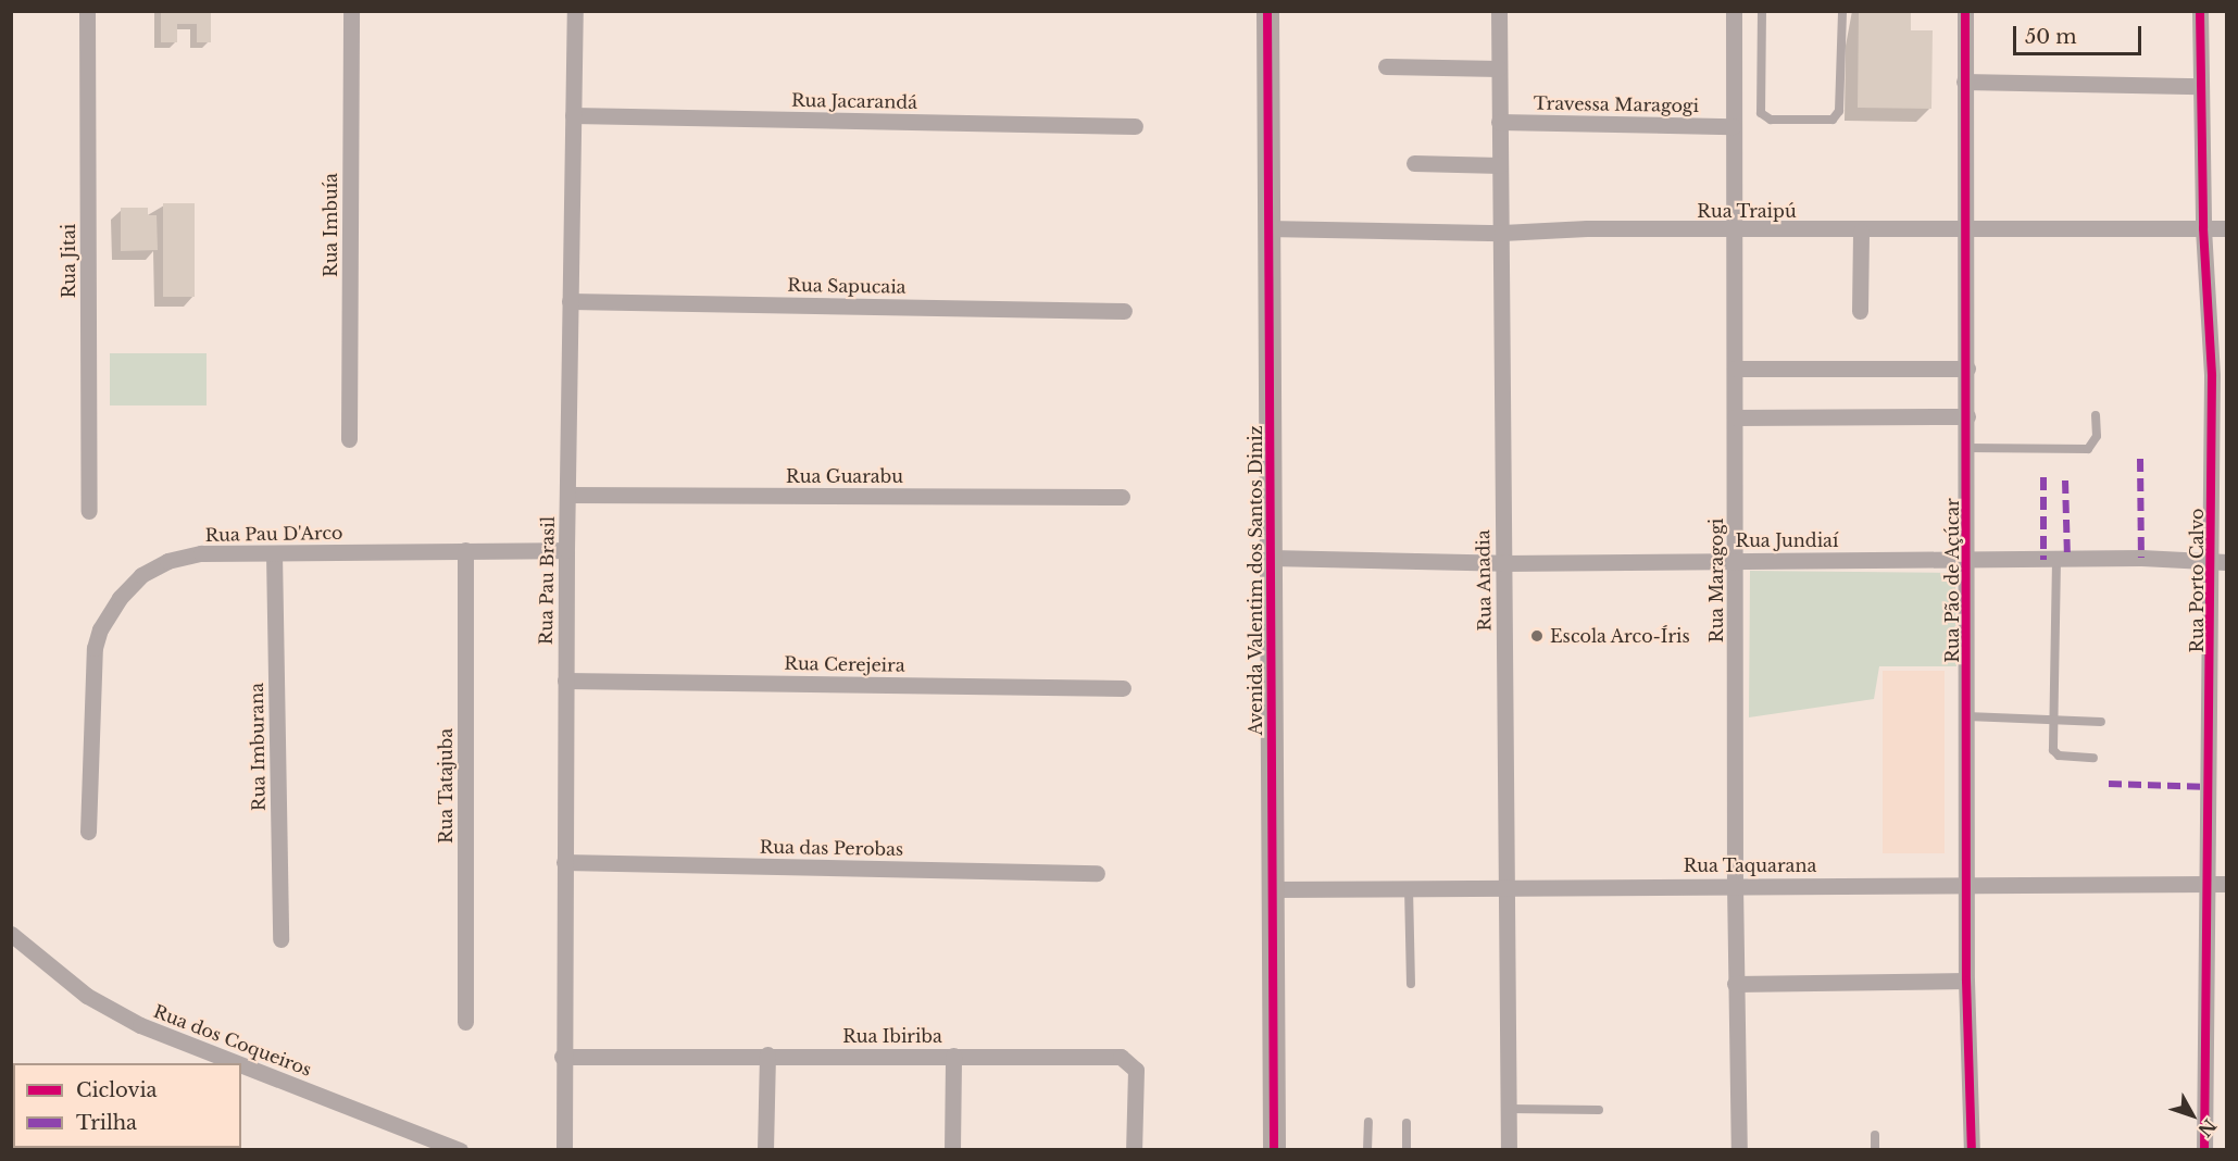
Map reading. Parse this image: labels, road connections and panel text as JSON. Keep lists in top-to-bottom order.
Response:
{
  "streets": {
    "street": [
      "Rua Jacarandá",
      "Travessa Maragogi",
      "Rua Traipú",
      "Rua Imbuía",
      "Rua Jitai",
      "Rua Sapucaia",
      "Rua Guarabu",
      "Rua Pau D'Arco",
      "Rua Jundiaí",
      "Rua Pau Brasil",
      "Avenida Valentim dos Santos Diniz",
      "Rua Anadia",
      "Rua Maragogi",
      "Rua Pão de Açúcar",
      "Rua Porto Calvo",
      "Rua Cerejeira",
      "Rua Imburana",
      "Rua Tatajuba",
      "Rua das Perobas",
      "Rua Taquarana",
      "Rua Ibiriba",
      "Rua dos Coqueiros"
    ]
  },
  "crossings": [
    ["Rua Jacarandá", "Rua Pau Brasil"],
    ["Travessa Maragogi", "Rua Anadia"],
    ["Travessa Maragogi", "Rua Maragogi"],
    ["Rua Traipú", "Avenida Valentim dos Santos Diniz"],
    ["Rua Traipú", "Rua Anadia"],
    ["Rua Traipú", "Rua Maragogi"],
    ["Rua Traipú", "Rua Pão de Açúcar"],
    ["Rua Traipú", "Rua Porto Calvo"],
    ["Rua Sapucaia", "Rua Pau Brasil"],
    ["Rua Guarabu", "Rua Pau Brasil"],
    ["Rua Pau D'Arco", "Rua Pau Brasil"],
    ["Rua Pau D'Arco", "Rua Imburana"],
    ["Rua Pau D'Arco", "Rua Tatajuba"],
    ["Rua Jundiaí", "Avenida Valentim dos Santos Diniz"],
    ["Rua Jundiaí", "Rua Anadia"],
    ["Rua Jundiaí", "Rua Maragogi"],
    ["Rua Jundiaí", "Rua Pão de Açúcar"],
    ["Rua Jundiaí", "Rua Porto Calvo"],
    ["Rua Pau Brasil", "Rua Cerejeira"],
    ["Rua Pau Brasil", "Rua das Perobas"],
    ["Rua Pau Brasil", "Rua Ibiriba"],
    ["Avenida Valentim dos Santos Diniz", "Rua Taquarana"],
    ["Rua Anadia", "Rua Taquarana"],
    ["Rua Maragogi", "Rua Taquarana"],
    ["Rua Pão de Açúcar", "Rua Taquarana"],
    ["Rua Porto Calvo", "Rua Taquarana"]
  ],
  "places": ["Escola Arco-Íris"],
  "legend": ["Ciclovia", "Trilha"],
  "scale_bar": "50 m",
  "north": "bottom right"
}
